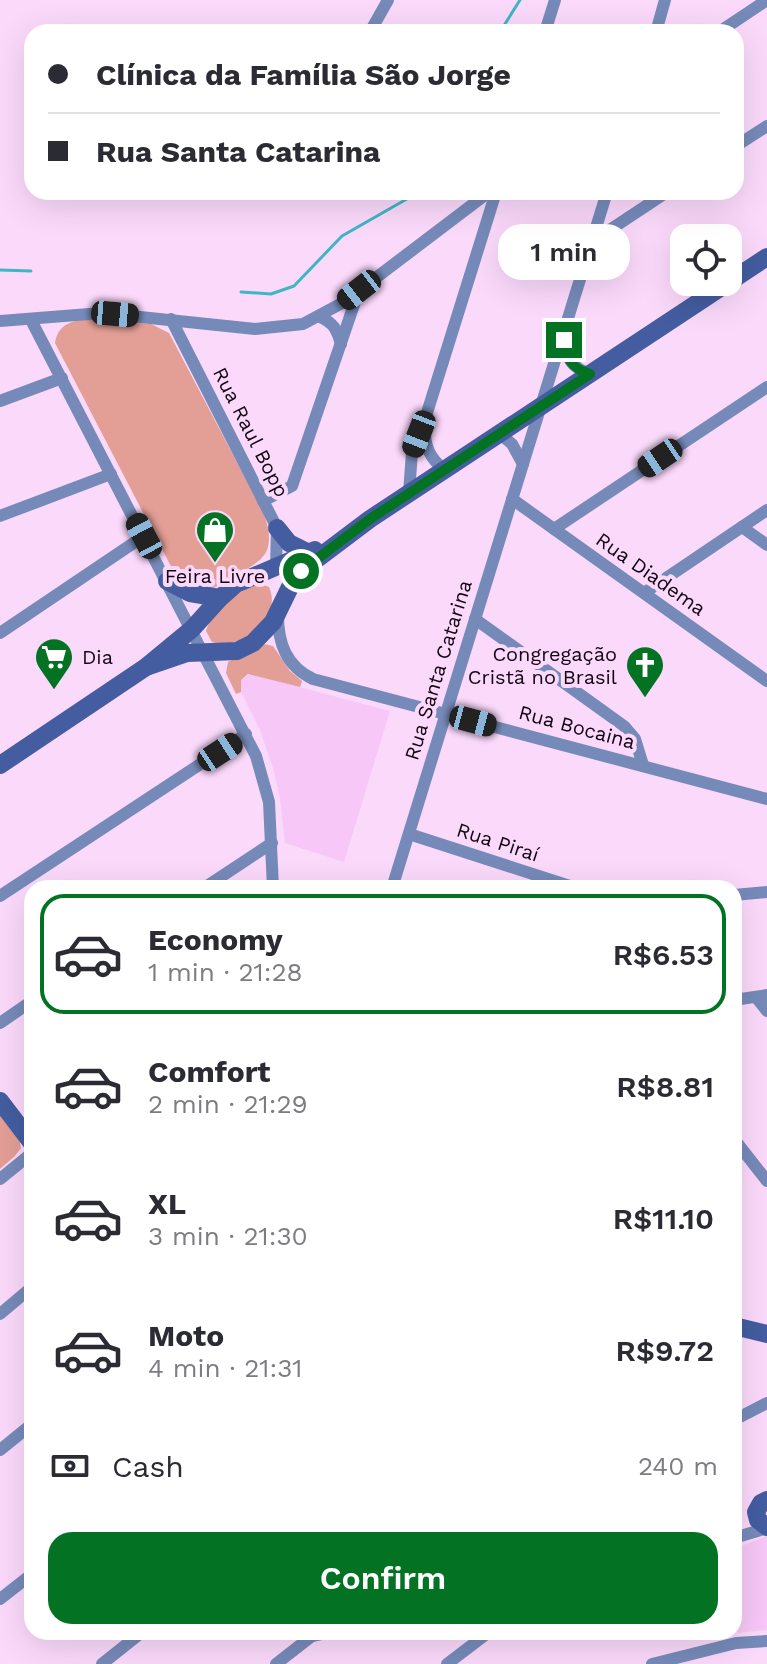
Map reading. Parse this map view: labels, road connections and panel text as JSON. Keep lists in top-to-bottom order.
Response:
{
  "streets": {
    "street": [
      "Rua Raul Bopp",
      "Rua Diadema",
      "Rua Santa Catarina",
      "Rua Bocaina",
      "Rua Piraí"
    ]
  },
  "crossings": [
    ["Rua Diadema", "Rua Santa Catarina"],
    ["Rua Santa Catarina", "Rua Bocaina"],
    ["Rua Santa Catarina", "Rua Piraí"]
  ],
  "places": {
    "shop": ["Feira Livre"],
    "supermarket": ["Dia"],
    "church": ["Congregação Cristã no Brasil"]
  },
  "page": {
    "banner": ["Clínica da Família São Jorge", "Rua Santa Catarina"],
    "bubble": "1 min",
    "list": [
      {
        "name": "Economy",
        "note": "1 min · 21:28",
        "value": "R$6.53"
      },
      {
        "name": "Comfort",
        "note": "2 min · 21:29",
        "value": "R$8.81"
      },
      {
        "name": "XL",
        "note": "3 min · 21:30",
        "value": "R$11.10"
      },
      {
        "name": "Moto",
        "note": "4 min · 21:31",
        "value": "R$9.72"
      }
    ],
    "pay": ["Cash", "240 m"],
    "buttons": "Confirm"
  }
}
